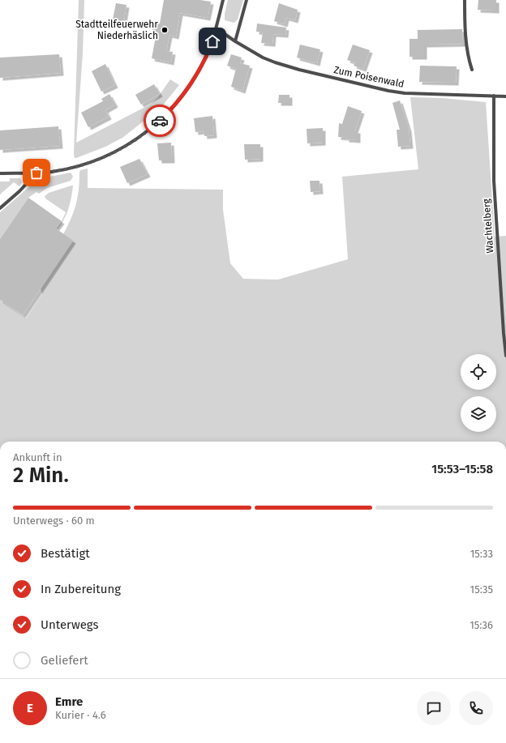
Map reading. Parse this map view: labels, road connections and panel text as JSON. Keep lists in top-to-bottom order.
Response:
{
  "streets": {
    "street": ["Zum Poisenwald", "Wachtelberg"]
  },
  "crossings": [
    ["Zum Poisenwald", "Wachtelberg"]
  ],
  "places": ["Stadtteilfeuerwehr Niederhäslich"],
  "page": {
    "heading": ["2 Min.", "Ankunft in", "15:53–15:58"],
    "panel": ["Emre", "Kurier · 4.6"],
    "bar": "Unterwegs · 60 m",
    "list": [
      ["Bestätigt", "15:33"],
      ["In Zubereitung", "15:35"],
      ["Unterwegs", "15:36"],
      "Geliefert"
    ],
    "round": "E"
  }
}
